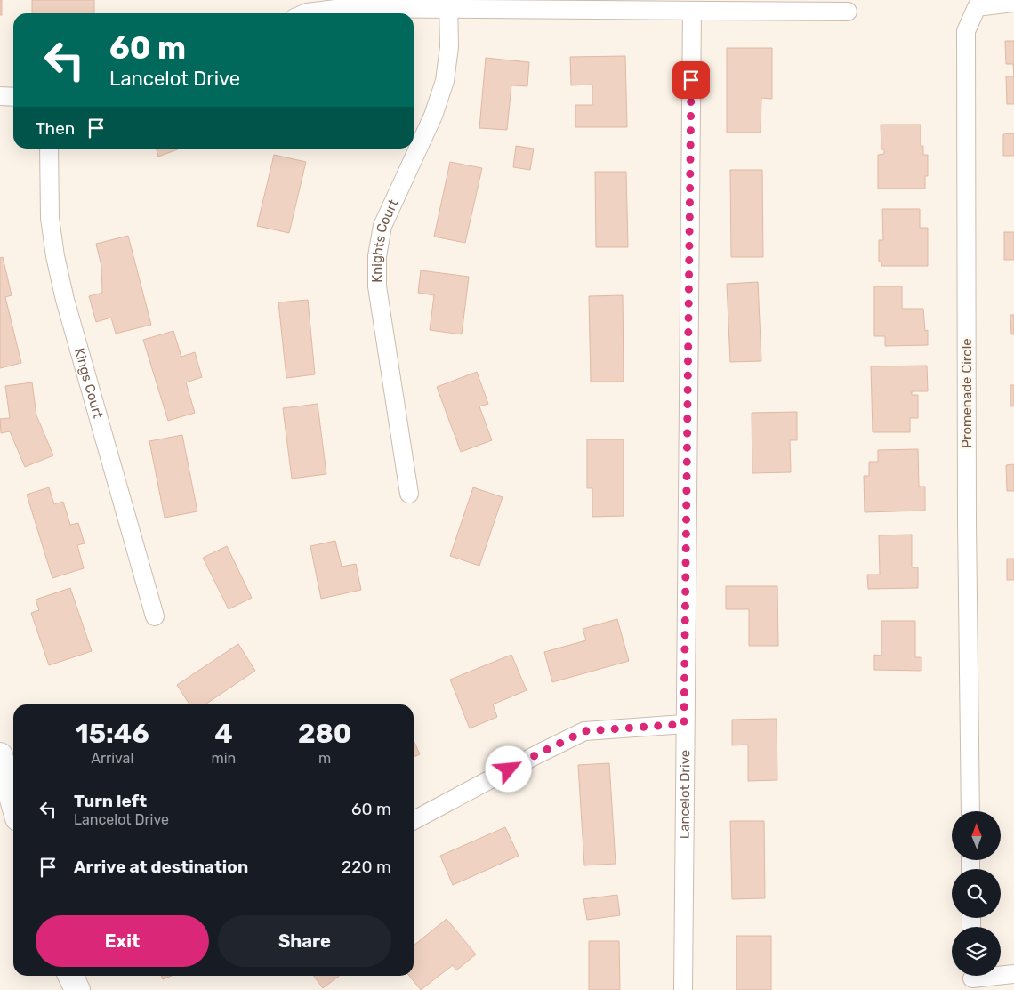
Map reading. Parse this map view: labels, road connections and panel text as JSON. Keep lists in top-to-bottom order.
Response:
{
  "streets": {
    "street": [
      "Knights Court",
      "Kings Court",
      "Promenade Circle",
      "Lancelot Drive"
    ]
  },
  "north": "top",
  "page": {
    "turn": ["60 m", "Lancelot Drive"],
    "then": "Then",
    "eta": [
      "15:46",
      "Arrival",
      "4",
      "min",
      "280",
      "m"
    ],
    "list": [
      {
        "name": "Turn left",
        "note": "Lancelot Drive",
        "value": "60 m"
      },
      {
        "name": "Arrive at destination",
        "value": "220 m"
      }
    ],
    "buttons": ["Exit", "Share"]
  }
}
